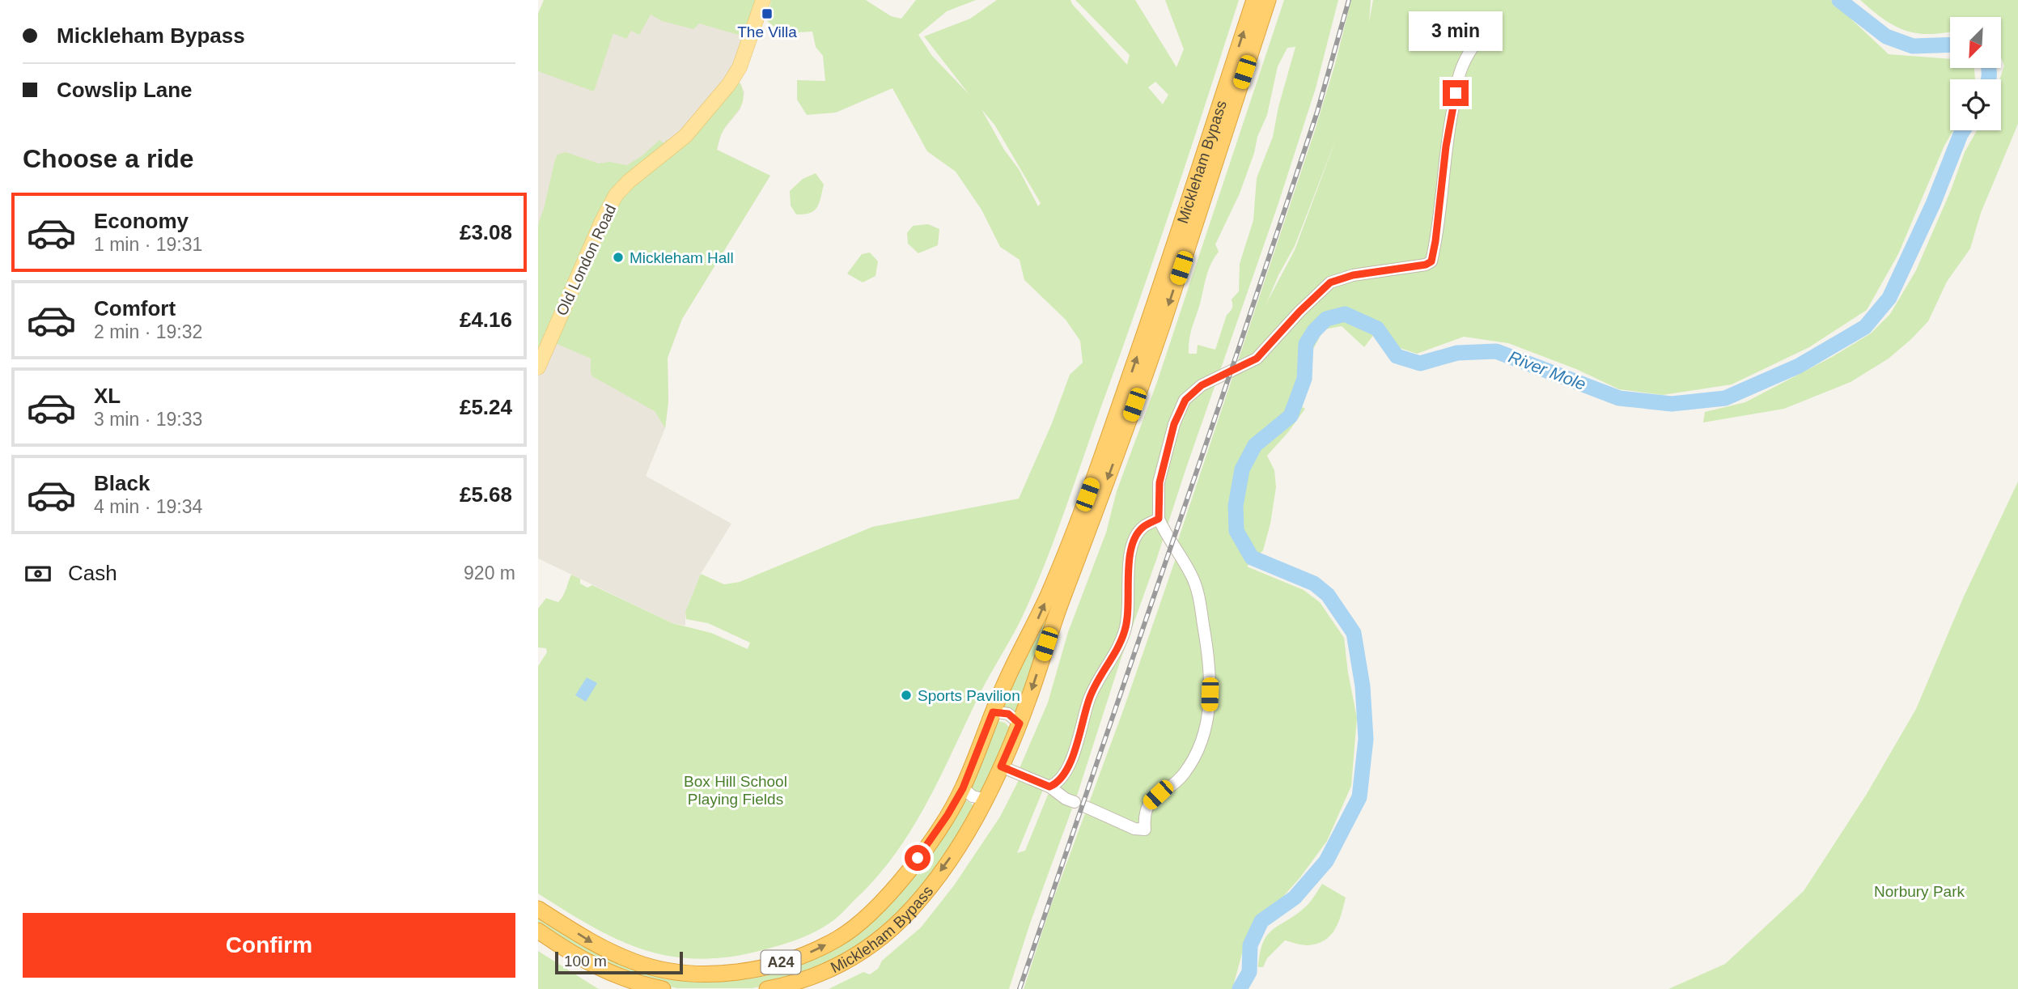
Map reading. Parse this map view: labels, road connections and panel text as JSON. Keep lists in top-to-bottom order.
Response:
{
  "streets": {
    "highway": ["Mickleham Bypass", "A24"],
    "main road": ["Old London Road"]
  },
  "water": ["River Mole"],
  "parks": ["Box Hill School Playing Fields", "Norbury Park"],
  "places": {
    "transit": ["The Villa"],
    "other": ["Mickleham Hall", "Sports Pavilion"]
  },
  "scale_bar": "100 m",
  "north": "bottom left",
  "page": {
    "banner": ["Mickleham Bypass", "Cowslip Lane"],
    "bubble": "3 min",
    "heading": "Choose a ride",
    "list": [
      {
        "name": "Economy",
        "note": "1 min · 19:31",
        "value": "£3.08"
      },
      {
        "name": "Comfort",
        "note": "2 min · 19:32",
        "value": "£4.16"
      },
      {
        "name": "XL",
        "note": "3 min · 19:33",
        "value": "£5.24"
      },
      {
        "name": "Black",
        "note": "4 min · 19:34",
        "value": "£5.68"
      }
    ],
    "pay": ["Cash", "920 m"],
    "buttons": "Confirm",
    "scale": "100 m"
  }
}
